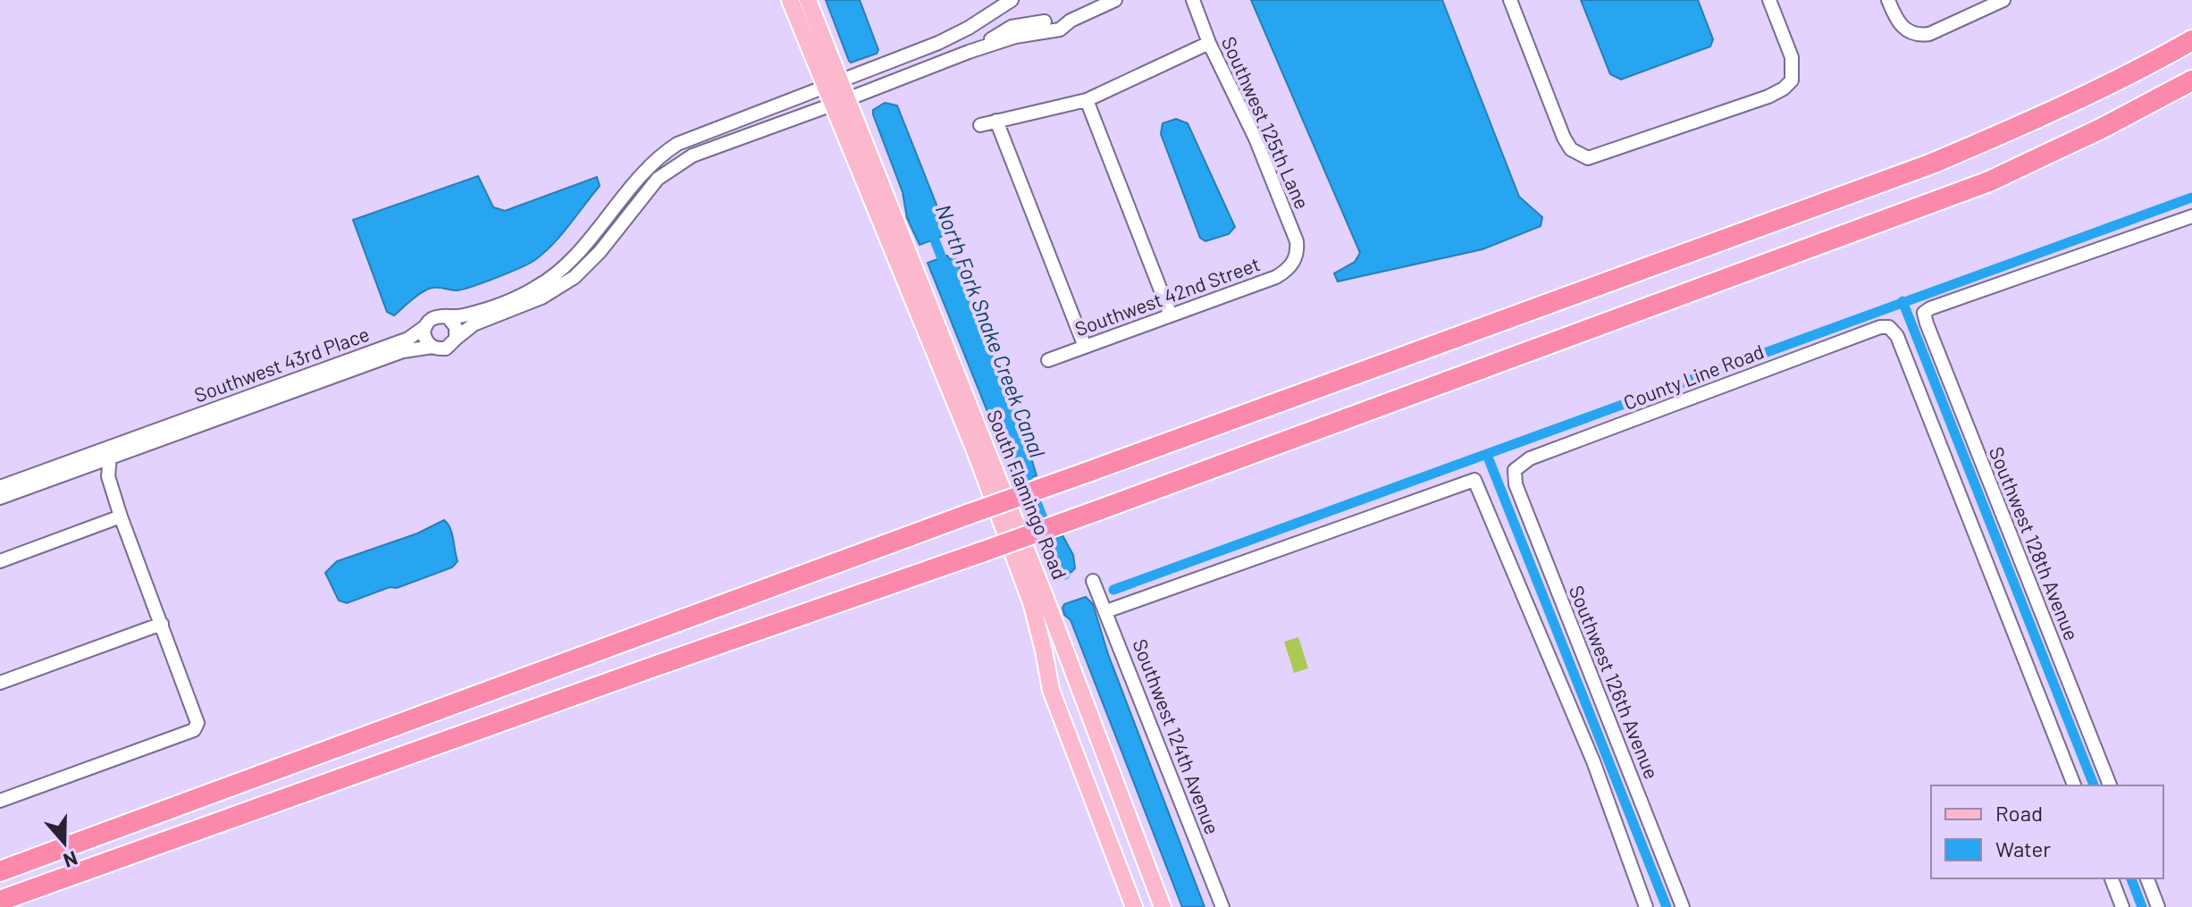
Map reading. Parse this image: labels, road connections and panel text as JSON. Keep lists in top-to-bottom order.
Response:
{
  "streets": {
    "main road": ["South Flamingo Road"],
    "street": [
      "Southwest 125th Lane",
      "Southwest 42nd Street",
      "Southwest 43rd Place",
      "County Line Road",
      "Southwest 128th Avenue",
      "Southwest 126th Avenue",
      "Southwest 124th Avenue"
    ]
  },
  "crossings": [
    ["Southwest 125th Lane", "Southwest 42nd Street"],
    ["County Line Road", "Southwest 126th Avenue"]
  ],
  "water": ["North Fork Snake Creek Canal"],
  "legend": ["Road", "Water"],
  "north": "bottom"
}
